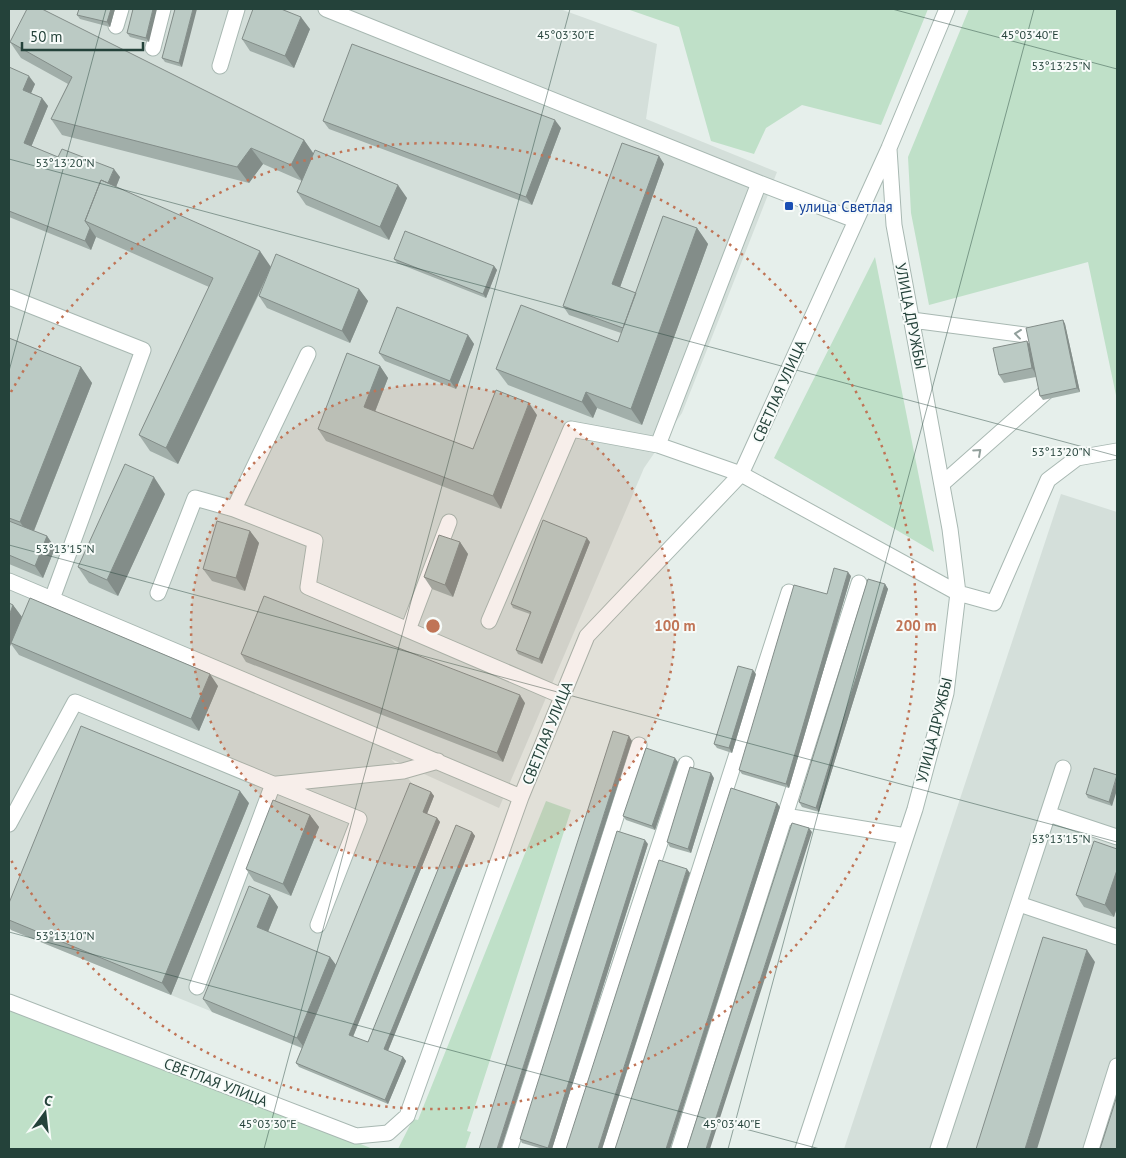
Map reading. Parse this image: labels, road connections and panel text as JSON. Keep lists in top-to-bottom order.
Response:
{
  "streets": {
    "street": ["УЛИЦА ДРУЖБЫ", "СВЕТЛАЯ УЛИЦА"]
  },
  "crossings": [
    ["УЛИЦА ДРУЖБЫ", "СВЕТЛАЯ УЛИЦА"]
  ],
  "places": {
    "transit": ["улица Светлая"]
  },
  "scale_bar": "50 m",
  "north": "top",
  "coordinates": [
    "45°03'30\"E",
    "45°03'40\"E",
    "53°13'25\"N",
    "53°13'20\"N",
    "53°13'15\"N",
    "53°13'10\"N"
  ],
  "rings": ["100 m", "200 m"]
}
